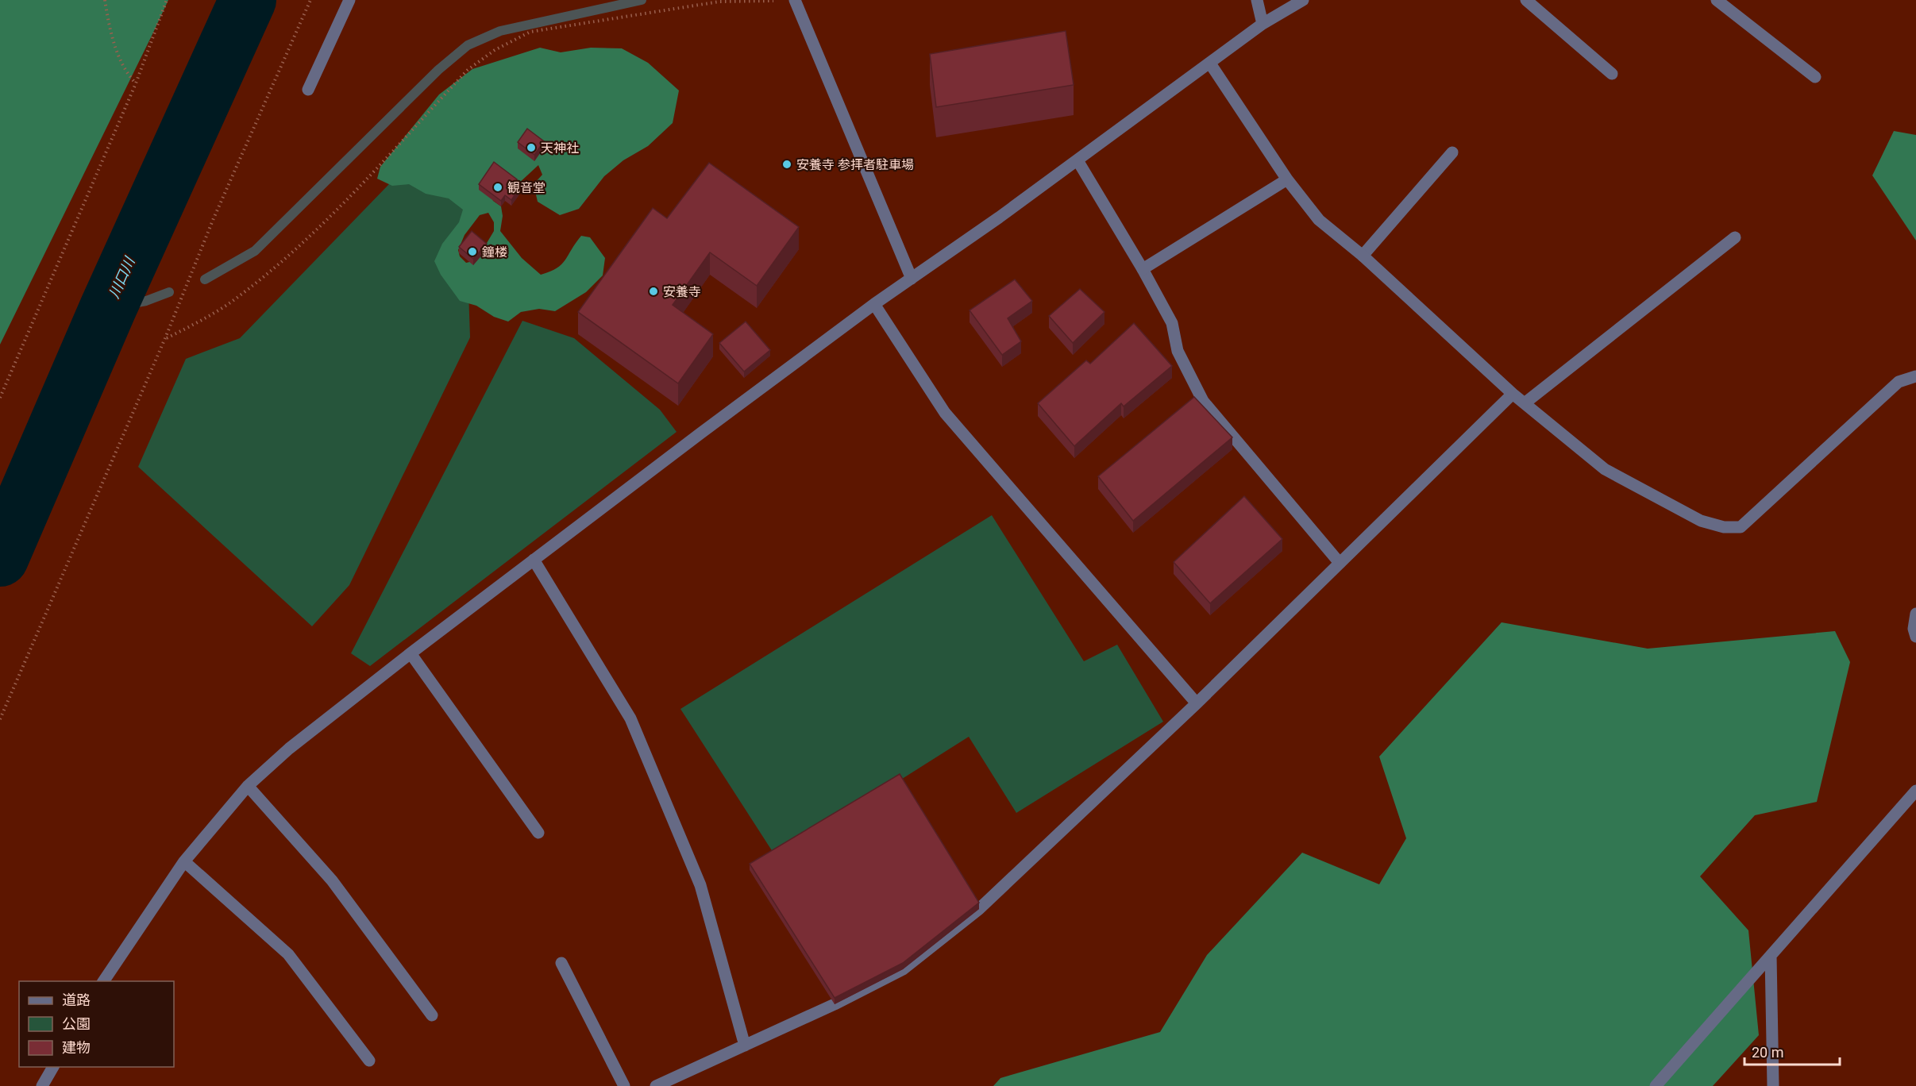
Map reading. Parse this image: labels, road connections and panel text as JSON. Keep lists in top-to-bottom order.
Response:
{
  "water": ["川口川"],
  "places": [
    "天神社",
    "安養寺 参拝者駐車場",
    "観音堂",
    "鐘楼",
    "安養寺"
  ],
  "legend": ["道路", "公園", "建物"],
  "scale_bar": "20 m"
}
